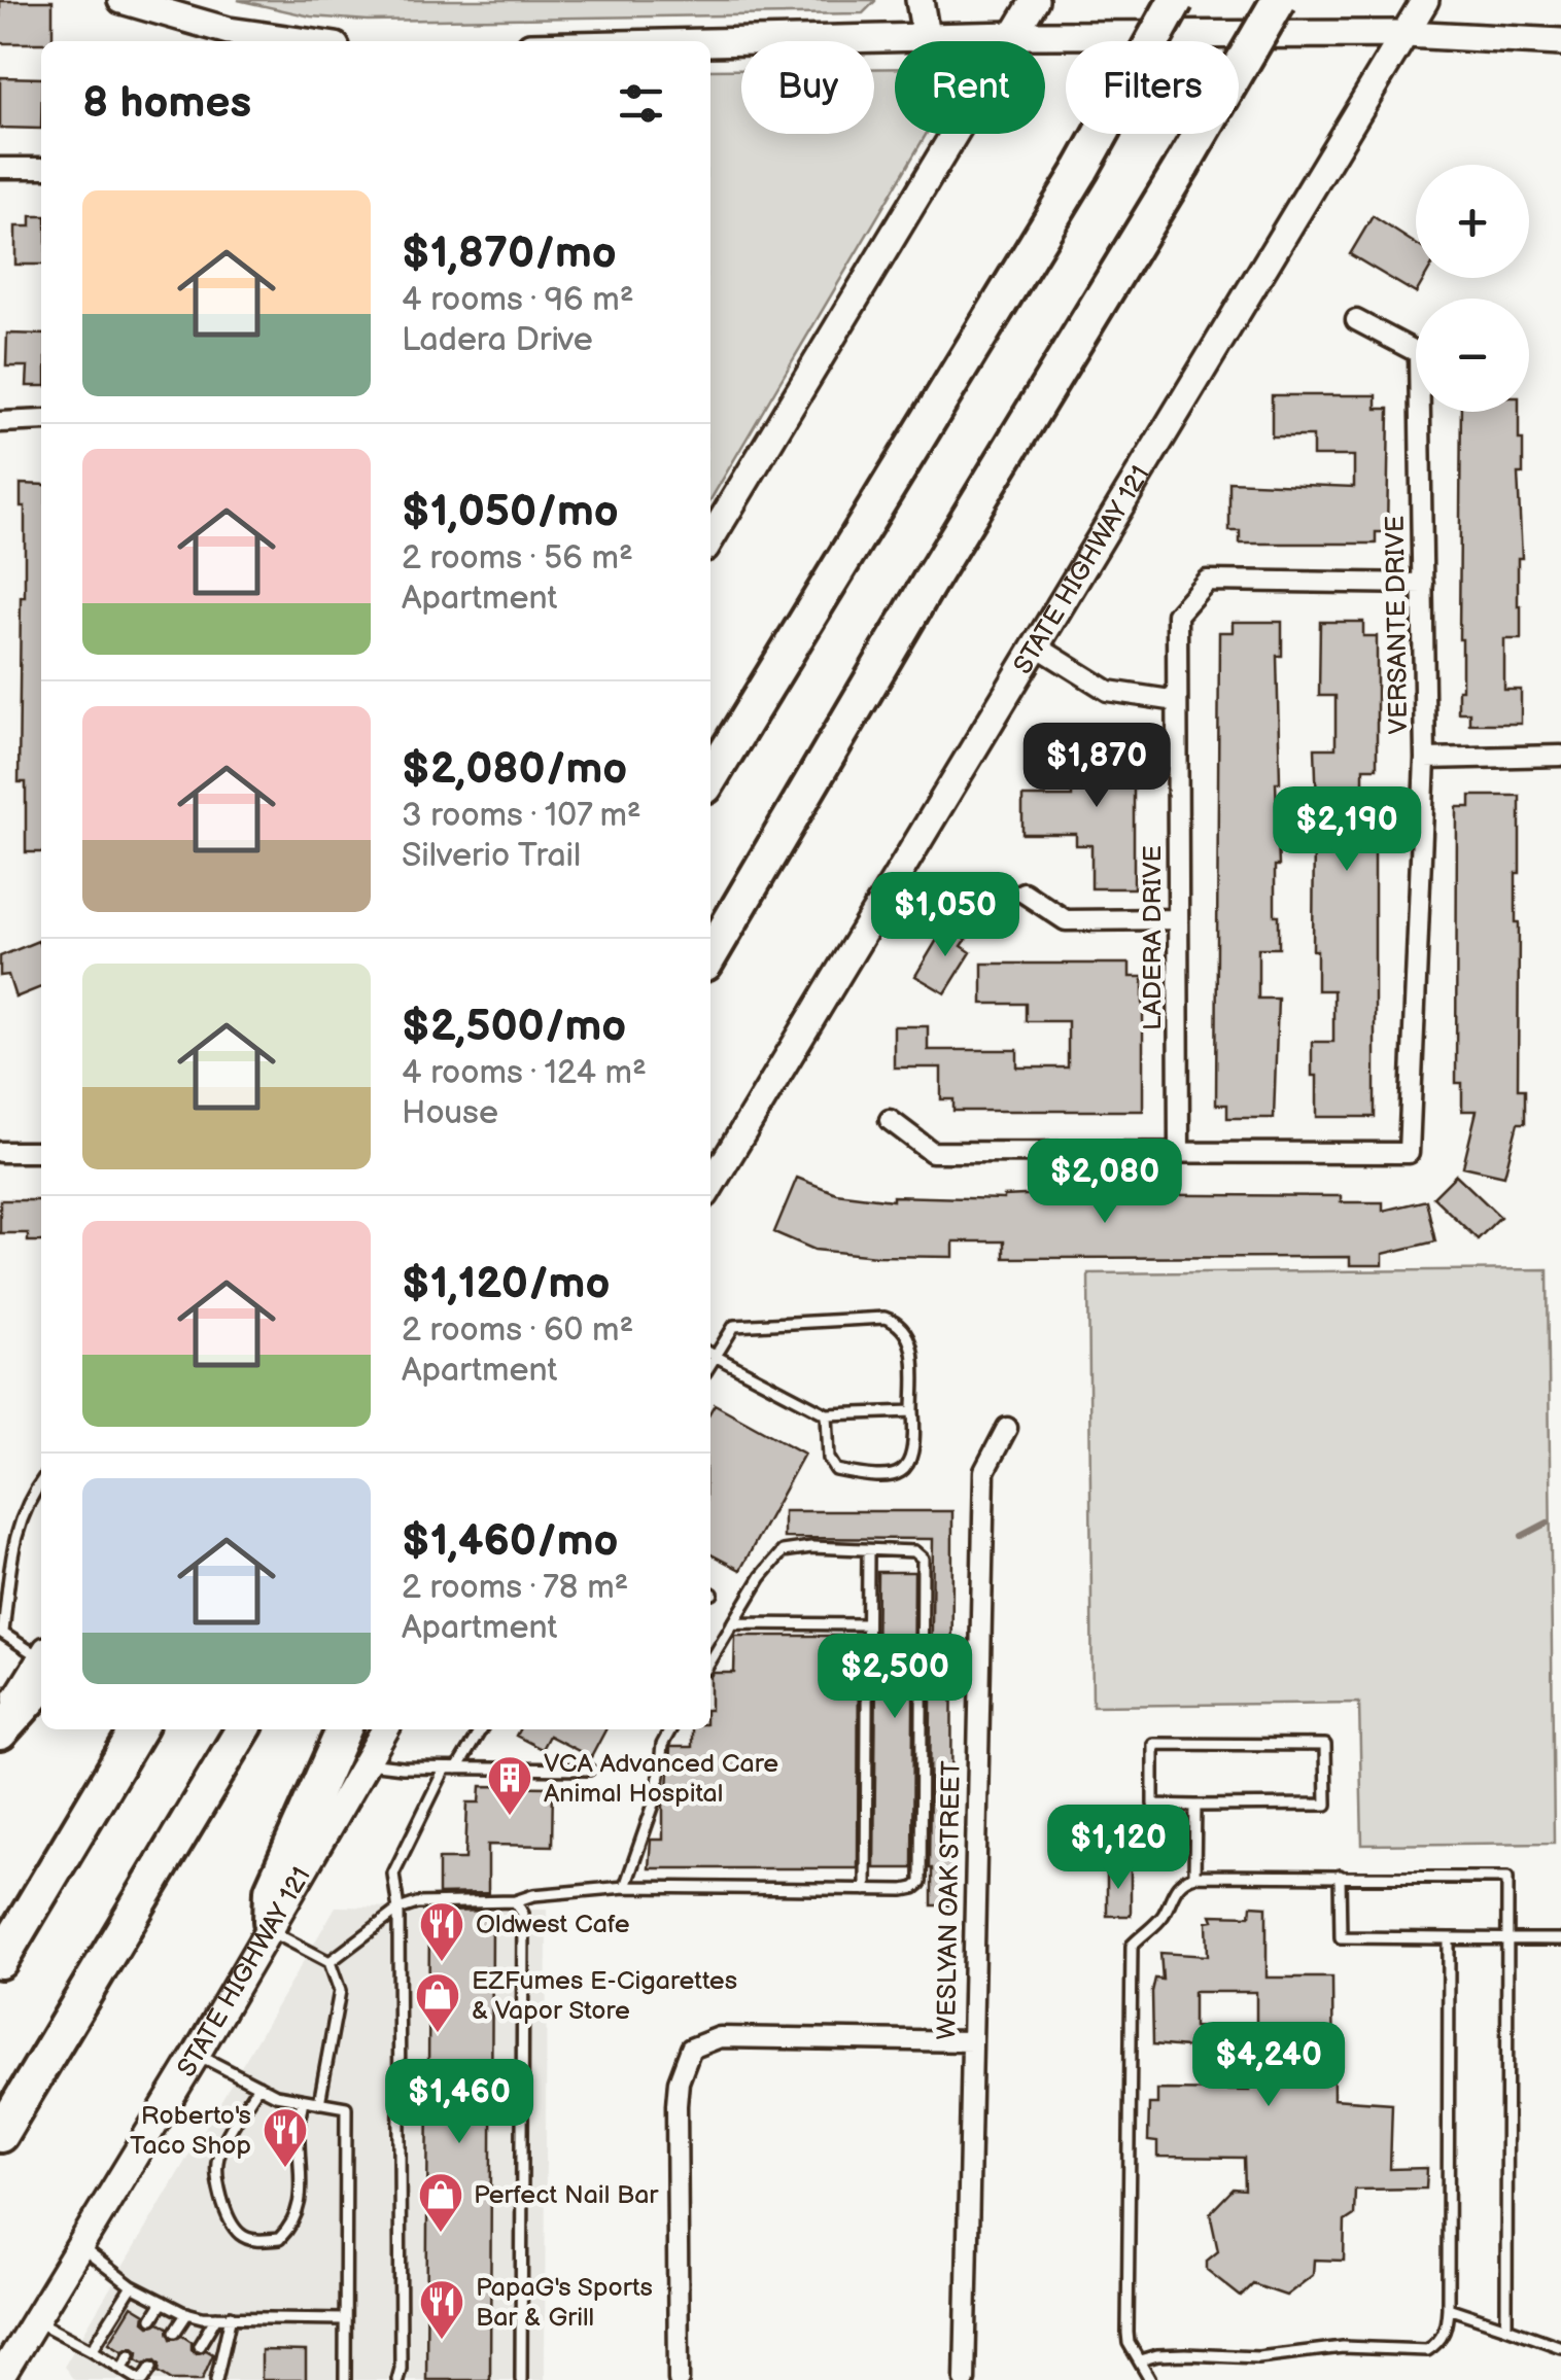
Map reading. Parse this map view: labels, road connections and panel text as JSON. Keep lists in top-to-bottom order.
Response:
{
  "streets": {
    "main road": ["STATE HIGHWAY 121"],
    "street": ["VERSANTE DRIVE", "LADERA DRIVE", "WESLYAN OAK STREET"]
  },
  "crossings": [
    ["VERSANTE DRIVE", "LADERA DRIVE"]
  ],
  "places": {
    "building": ["VCA Advanced Care Animal Hospital"],
    "restaurant": ["Oldwest Cafe", "Roberto's Taco Shop", "PapaG's Sports Bar & Grill"],
    "shop": ["EZFumes E-Cigarettes & Vapor Store", "Perfect Nail Bar"]
  },
  "page": {
    "chip": ["Buy", "Rent", "Filters"],
    "heading": "8 homes",
    "map_buttons": ["+", "−"],
    "list": [
      {
        "name": "$1,870/mo",
        "note": "4 rooms · 96 m² · Ladera Drive"
      },
      {
        "name": "$1,050/mo",
        "note": "2 rooms · 56 m² · Apartment"
      },
      {
        "name": "$2,080/mo",
        "note": "3 rooms · 107 m² · Silverio Trail"
      },
      {
        "name": "$2,500/mo",
        "note": "4 rooms · 124 m² · House"
      },
      {
        "name": "$1,120/mo",
        "note": "2 rooms · 60 m² · Apartment"
      },
      {
        "name": "$1,460/mo",
        "note": "2 rooms · 78 m² · Apartment"
      }
    ],
    "price": [
      "$1,870",
      "$2,190",
      "$1,050",
      "$2,080",
      "$2,500",
      "$1,120",
      "$4,240",
      "$1,460"
    ]
  }
}
